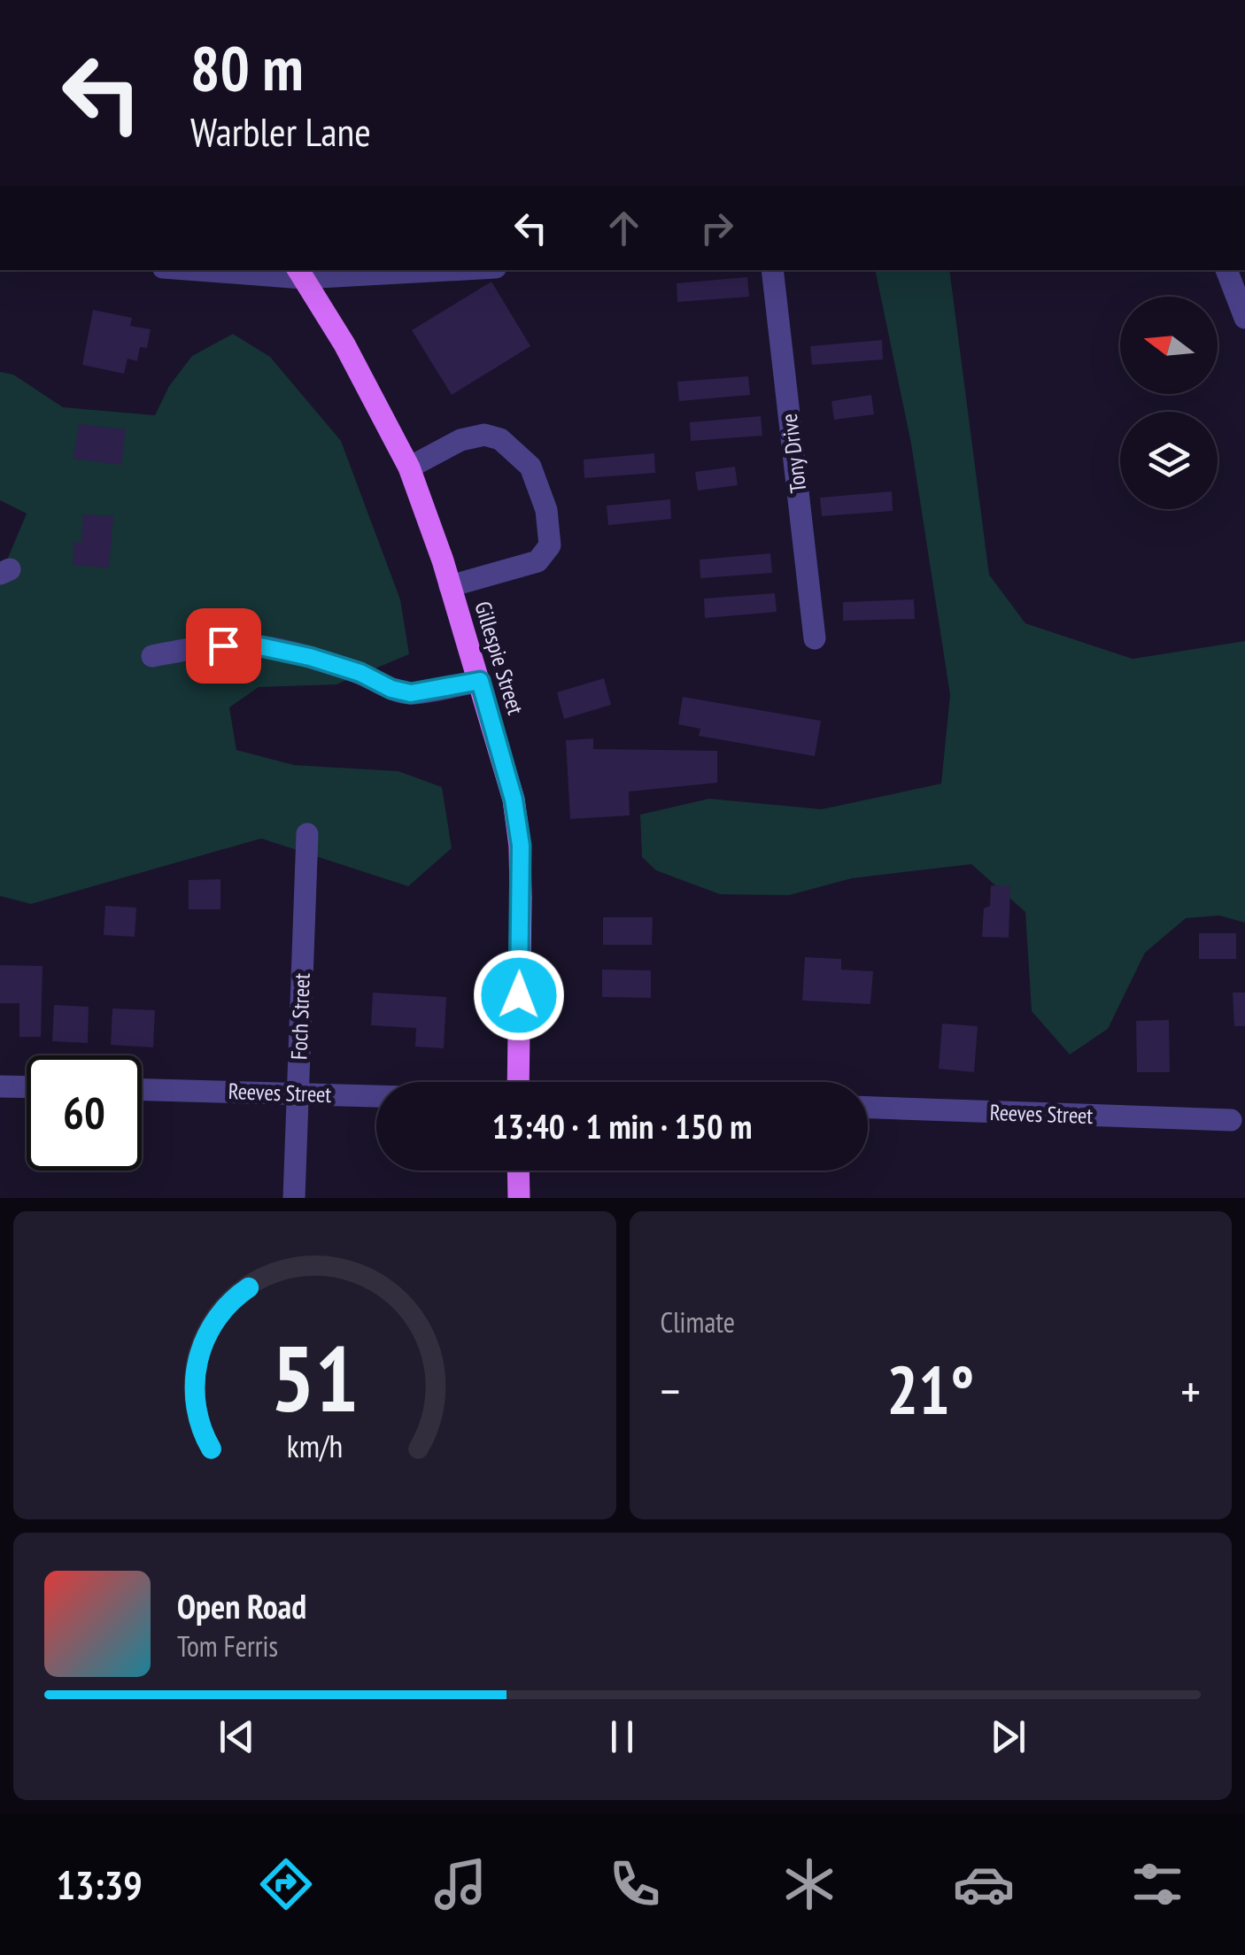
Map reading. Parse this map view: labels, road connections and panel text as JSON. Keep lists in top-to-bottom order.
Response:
{
  "streets": {
    "main road": ["Gillespie Street"],
    "street": ["Tony Drive", "Foch Street", "Reeves Street"]
  },
  "crossings": [
    ["Foch Street", "Reeves Street"]
  ],
  "north": "left",
  "page": {
    "turn": ["80 m", "Warbler Lane"],
    "limit": "60",
    "trip": "13:40 · 1 min · 150 m",
    "tile": "Climate",
    "heat": ["−", "21°", "+"],
    "song": ["Open Road", "Tom Ferris"],
    "tabs": "13:39",
    "gauge": ["51", "km/h"]
  }
}
